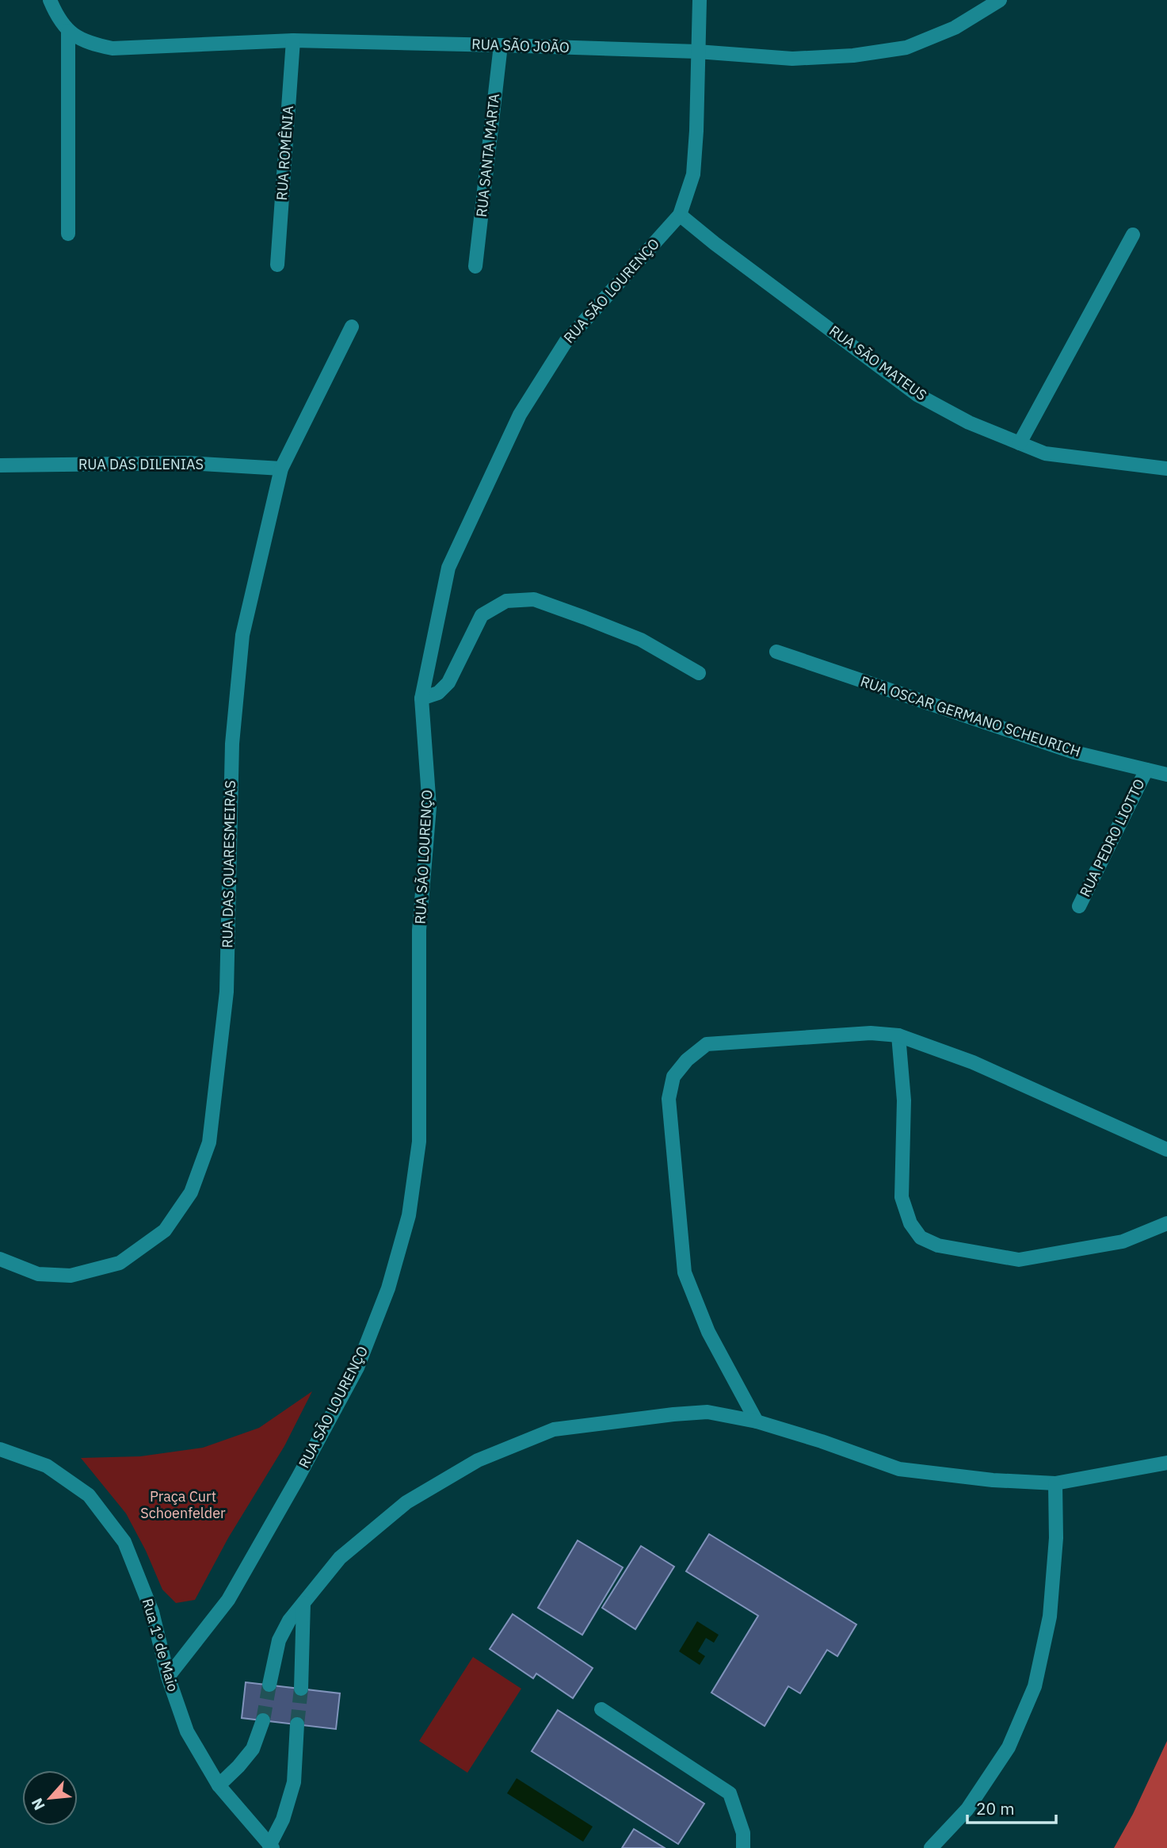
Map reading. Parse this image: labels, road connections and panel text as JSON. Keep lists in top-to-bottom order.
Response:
{
  "streets": {
    "street": [
      "RUA SÃO JOÃO",
      "RUA ROMÊNIA",
      "RUA SANTA MARTA",
      "RUA SÃO LOURENÇO",
      "RUA SÃO MATEUS",
      "RUA DAS DILENIAS",
      "RUA OSCAR GERMANO SCHEURICH",
      "RUA PEDRO LIOTTO",
      "RUA DAS QUARESMEIRAS",
      "Rua 1º de Maio"
    ]
  },
  "crossings": [
    ["RUA SÃO JOÃO", "RUA ROMÊNIA"],
    ["RUA SÃO JOÃO", "RUA SANTA MARTA"],
    ["RUA SÃO JOÃO", "RUA SÃO LOURENÇO"],
    ["RUA SÃO LOURENÇO", "RUA SÃO MATEUS"],
    ["RUA SÃO LOURENÇO", "Rua 1º de Maio"],
    ["RUA DAS DILENIAS", "RUA DAS QUARESMEIRAS"],
    ["RUA OSCAR GERMANO SCHEURICH", "RUA PEDRO LIOTTO"]
  ],
  "parks": ["Praça Curt Schoenfelder"],
  "scale_bar": "20 m",
  "north": "bottom left"
}
